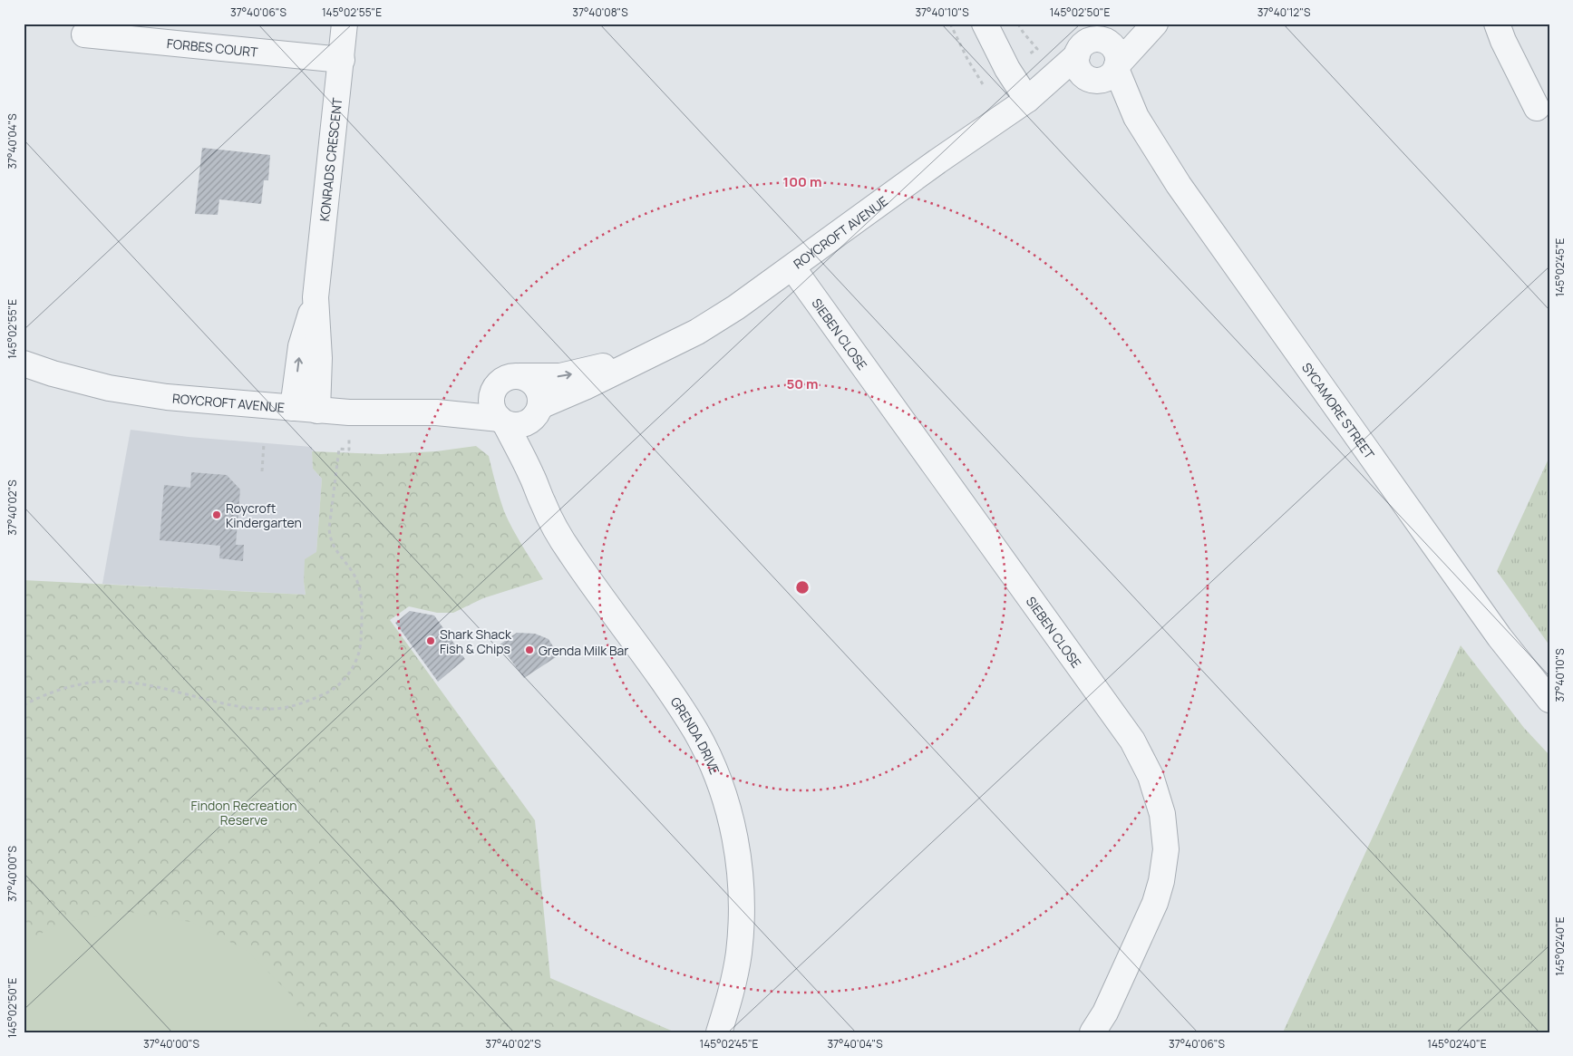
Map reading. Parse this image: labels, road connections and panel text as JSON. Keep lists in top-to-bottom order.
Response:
{
  "streets": {
    "street": [
      "FORBES COURT",
      "KONRADS CRESCENT",
      "ROYCROFT AVENUE",
      "SIEBEN CLOSE",
      "SYCAMORE STREET",
      "GRENDA DRIVE"
    ]
  },
  "crossings": [
    ["FORBES COURT", "KONRADS CRESCENT"],
    ["KONRADS CRESCENT", "ROYCROFT AVENUE"],
    ["ROYCROFT AVENUE", "SIEBEN CLOSE"],
    ["ROYCROFT AVENUE", "SYCAMORE STREET"],
    ["ROYCROFT AVENUE", "GRENDA DRIVE"]
  ],
  "parks": ["Findon Recreation Reserve"],
  "places": ["Roycroft Kindergarten", "Shark Shack Fish & Chips", "Grenda Milk Bar"],
  "coordinates": [
    "37°40'06\"S",
    "145°02'55\"E",
    "37°40'08\"S",
    "37°40'10\"S",
    "145°02'50\"E",
    "37°40'12\"S",
    "37°40'04\"S",
    "145°02'45\"E",
    "37°40'02\"S",
    "37°40'00\"S",
    "145°02'40\"E"
  ],
  "rings": ["100 m", "50 m"]
}
